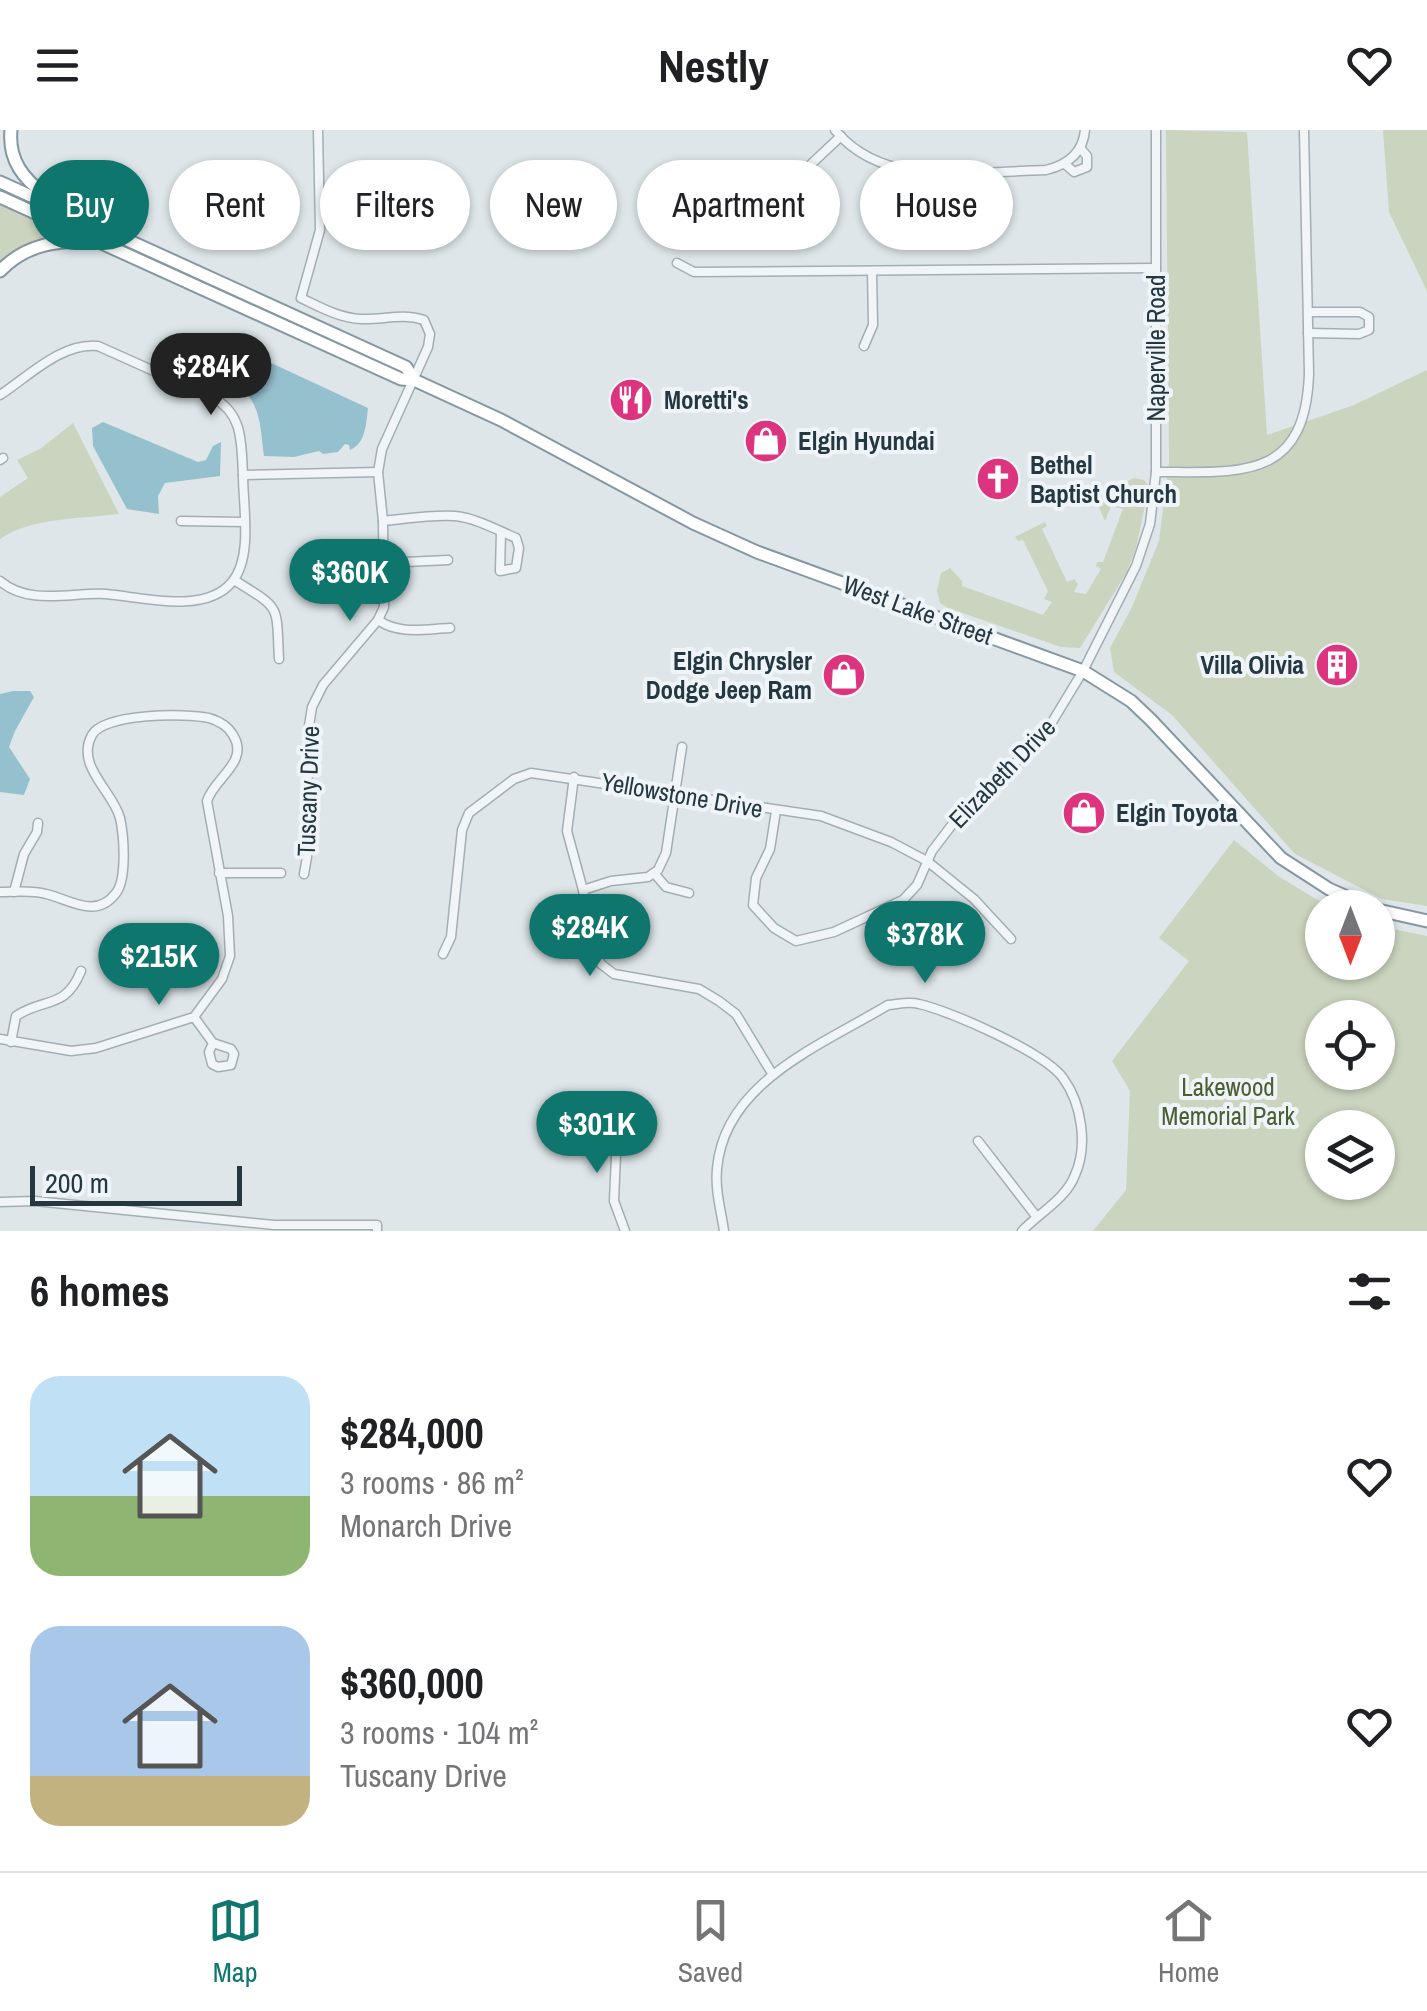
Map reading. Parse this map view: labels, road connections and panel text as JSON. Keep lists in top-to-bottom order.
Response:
{
  "streets": {
    "highway": ["West Lake Street"],
    "street": [
      "Naperville Road",
      "Elizabeth Drive",
      "Tuscany Drive",
      "Yellowstone Drive"
    ]
  },
  "crossings": [
    ["Naperville Road", "West Lake Street"],
    ["Naperville Road", "Elizabeth Drive"],
    ["West Lake Street", "Elizabeth Drive"],
    ["Elizabeth Drive", "Yellowstone Drive"]
  ],
  "parks": ["Lakewood Memorial Park"],
  "places": {
    "restaurant": ["Moretti's"],
    "shop": ["Elgin Hyundai", "Elgin Chrysler Dodge Jeep Ram", "Elgin Toyota"],
    "church": ["Bethel Baptist Church"],
    "building": ["Villa Olivia"]
  },
  "scale_bar": "200 m",
  "north": "bottom",
  "page": {
    "header": "Nestly",
    "chip": [
      "Buy",
      "Rent",
      "Filters",
      "New",
      "Apartment",
      "House"
    ],
    "price": [
      "$284K",
      "$360K",
      "$284K",
      "$378K",
      "$215K",
      "$301K"
    ],
    "scale": "200 m",
    "heading": "6 homes",
    "list": [
      {
        "name": "$284,000",
        "note": "3 rooms · 86 m² · Monarch Drive"
      },
      {
        "name": "$360,000",
        "note": "3 rooms · 104 m² · Tuscany Drive"
      }
    ],
    "tabs": ["Map", "Saved", "Home"]
  }
}
